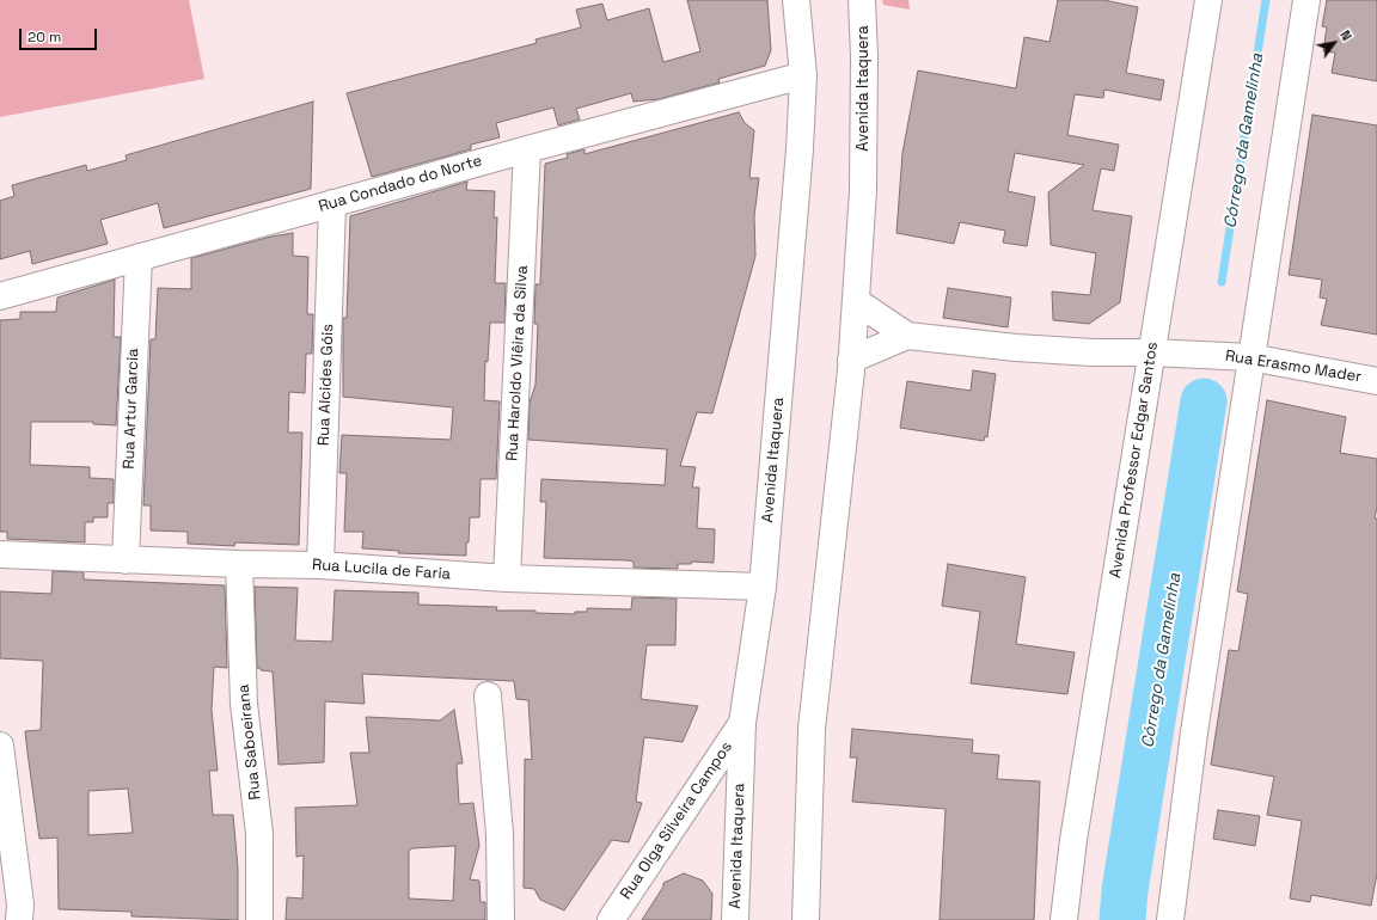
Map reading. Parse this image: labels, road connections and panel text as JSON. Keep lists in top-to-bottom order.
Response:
{
  "streets": {
    "street": [
      "Avenida Itaquera",
      "Rua Condado do Norte",
      "Rua Haroldo Viêira da Silva",
      "Rua Erasmo Mader",
      "Rua Alcides Góis",
      "Rua Artur Garcia",
      "Avenida Professor Edgar Santos",
      "Rua Lucila de Faria",
      "Rua Saboeirana",
      "Rua Olga Silveira Campos"
    ]
  },
  "crossings": [
    ["Avenida Itaquera", "Rua Condado do Norte"],
    ["Avenida Itaquera", "Rua Lucila de Faria"],
    ["Avenida Itaquera", "Rua Olga Silveira Campos"],
    ["Rua Condado do Norte", "Rua Haroldo Viêira da Silva"],
    ["Rua Condado do Norte", "Rua Alcides Góis"],
    ["Rua Condado do Norte", "Rua Artur Garcia"],
    ["Rua Haroldo Viêira da Silva", "Rua Lucila de Faria"],
    ["Rua Erasmo Mader", "Avenida Professor Edgar Santos"],
    ["Rua Alcides Góis", "Rua Lucila de Faria"],
    ["Rua Artur Garcia", "Rua Lucila de Faria"],
    ["Rua Lucila de Faria", "Rua Saboeirana"]
  ],
  "water": ["Córrego da Gamelinha"],
  "scale_bar": "20 m",
  "north": "top right"
}
